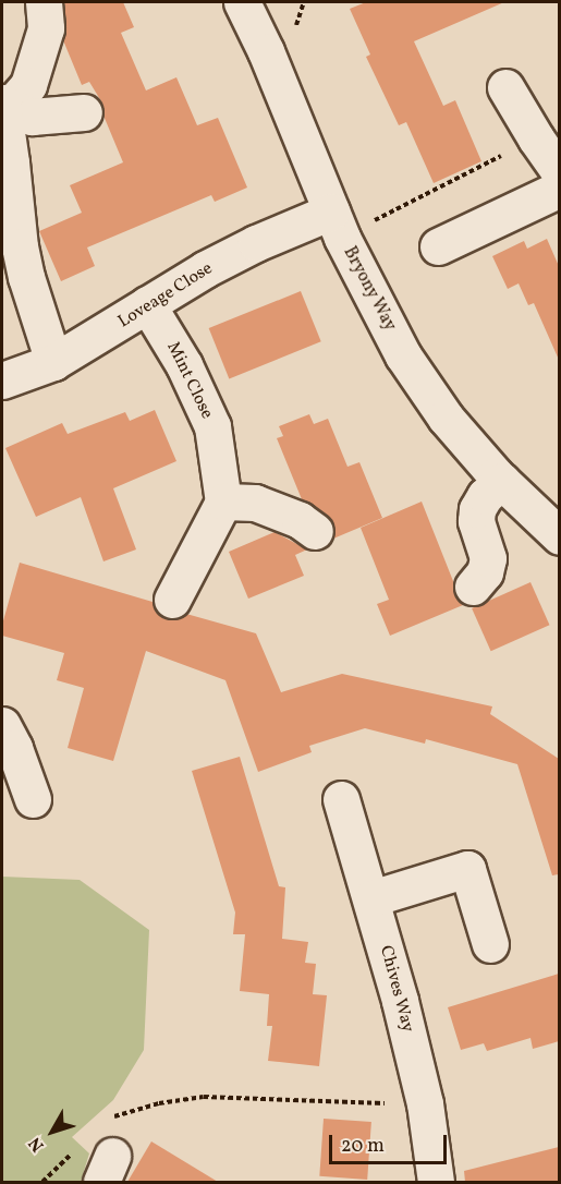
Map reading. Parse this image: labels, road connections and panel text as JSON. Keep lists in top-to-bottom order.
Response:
{
  "streets": {
    "street": [
      "Bryony Way",
      "Loveage Close",
      "Mint Close",
      "Chives Way"
    ]
  },
  "crossings": [
    ["Bryony Way", "Loveage Close"],
    ["Loveage Close", "Mint Close"]
  ],
  "scale_bar": "20 m",
  "north": "bottom left"
}
